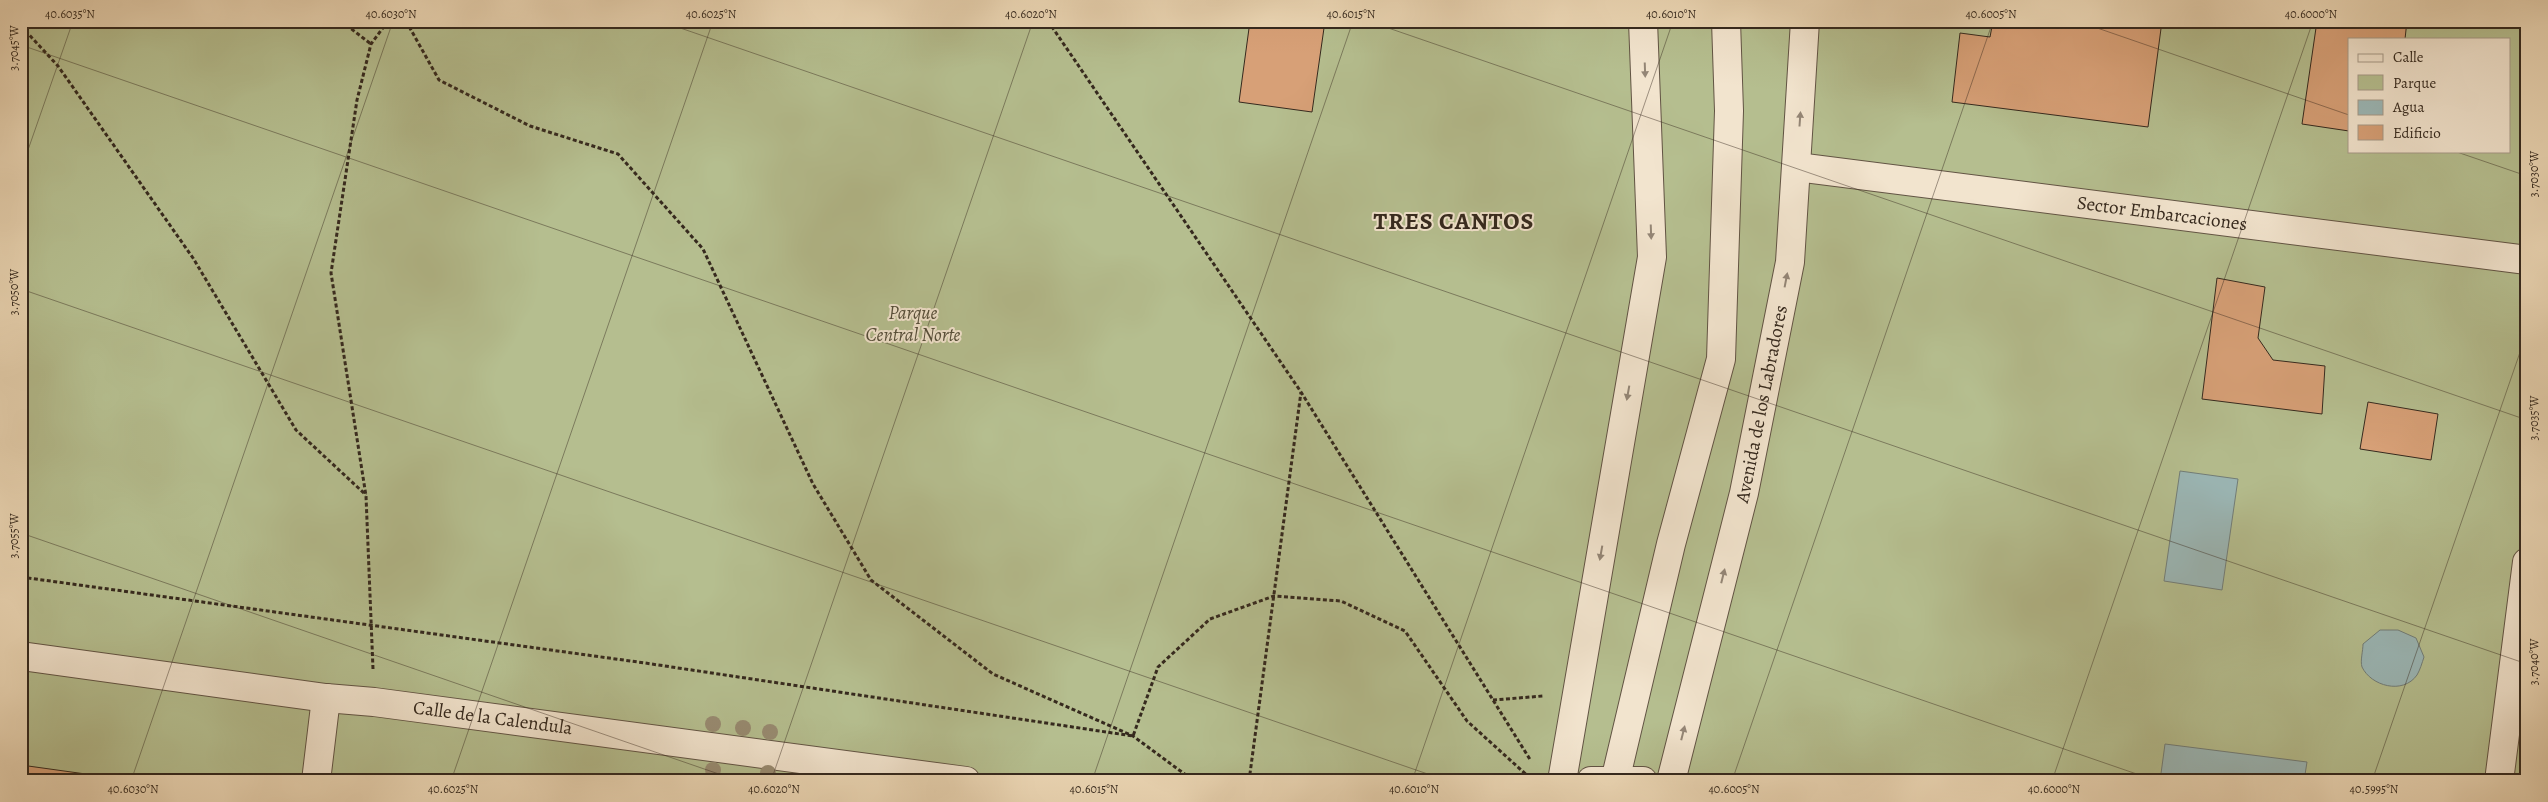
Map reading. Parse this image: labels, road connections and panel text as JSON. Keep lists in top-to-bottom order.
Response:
{
  "streets": {
    "street": ["Sector Embarcaciones", "Avenida de los Labradores", "Calle de la Calendula"]
  },
  "crossings": [
    ["Sector Embarcaciones", "Avenida de los Labradores"]
  ],
  "districts": ["TRES CANTOS"],
  "parks": ["Parque Central Norte"],
  "legend": [
    "Calle",
    "Parque",
    "Agua",
    "Edificio"
  ],
  "coordinates": [
    "40.6035°N",
    "40.6030°N",
    "40.6025°N",
    "40.6020°N",
    "40.6015°N",
    "40.6010°N",
    "40.6005°N",
    "40.6000°N",
    "3.7045°W",
    "3.7030°W",
    "3.7050°W",
    "3.7035°W",
    "3.7055°W",
    "3.7040°W",
    "40.5995°N"
  ]
}
